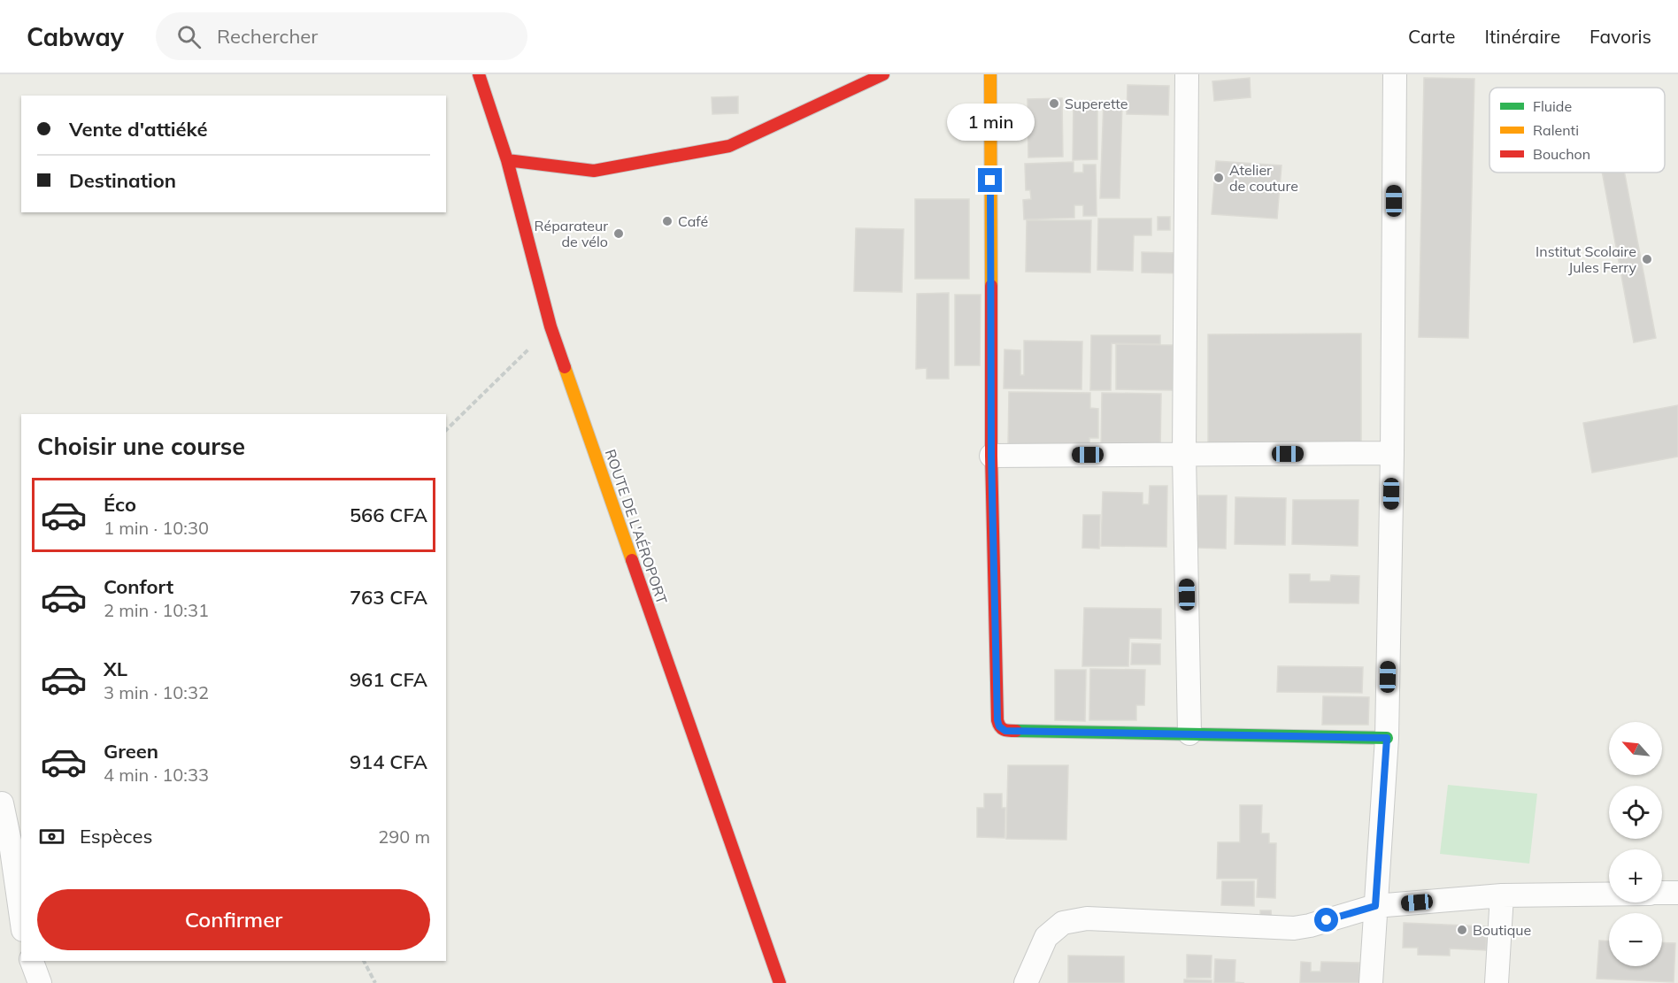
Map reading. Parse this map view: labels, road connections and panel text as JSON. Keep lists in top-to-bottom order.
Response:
{
  "streets": {
    "street": ["ROUTE DE L'AÉROPORT"]
  },
  "places": [
    "Superette",
    "Atelier de couture",
    "Café",
    "Réparateur de vélo",
    "Institut Scolaire Jules Ferry",
    "Boutique"
  ],
  "legend": ["Fluide", "Ralenti", "Bouchon"],
  "north": "top left",
  "page": {
    "header": "Cabway",
    "search": "Rechercher",
    "nav": ["Carte", "Itinéraire", "Favoris"],
    "banner": ["Vente d'attiéké", "Destination"],
    "bubble": "1 min",
    "heading": "Choisir une course",
    "list": [
      {
        "name": "Éco",
        "note": "1 min · 10:30",
        "value": "566 CFA"
      },
      {
        "name": "Confort",
        "note": "2 min · 10:31",
        "value": "763 CFA"
      },
      {
        "name": "XL",
        "note": "3 min · 10:32",
        "value": "961 CFA"
      },
      {
        "name": "Green",
        "note": "4 min · 10:33",
        "value": "914 CFA"
      }
    ],
    "map_buttons": ["+", "−"],
    "pay": ["Espèces", "290 m"],
    "buttons": "Confirmer"
  }
}
